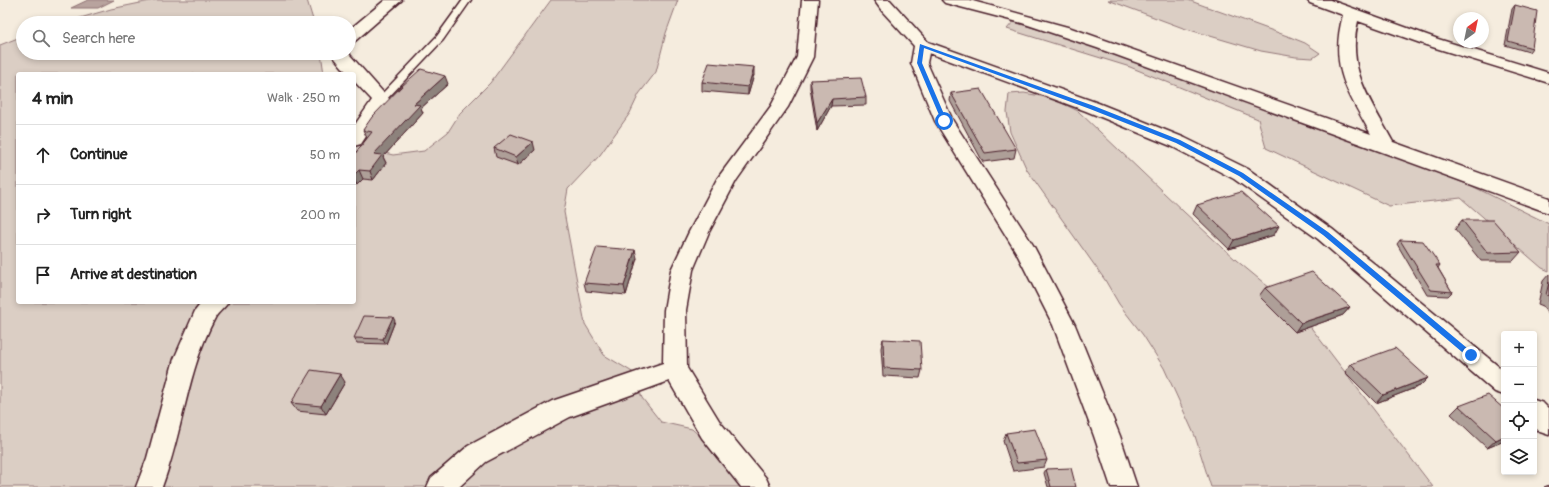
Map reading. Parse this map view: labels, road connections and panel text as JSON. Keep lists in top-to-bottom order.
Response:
{
  "north": "top right",
  "page": {
    "search": "Search here",
    "heading": ["4 min", "Walk · 250 m"],
    "list": [
      ["Continue", "50 m"],
      ["Turn right", "200 m"],
      "Arrive at destination"
    ],
    "map_buttons": ["+", "−"]
  }
}
